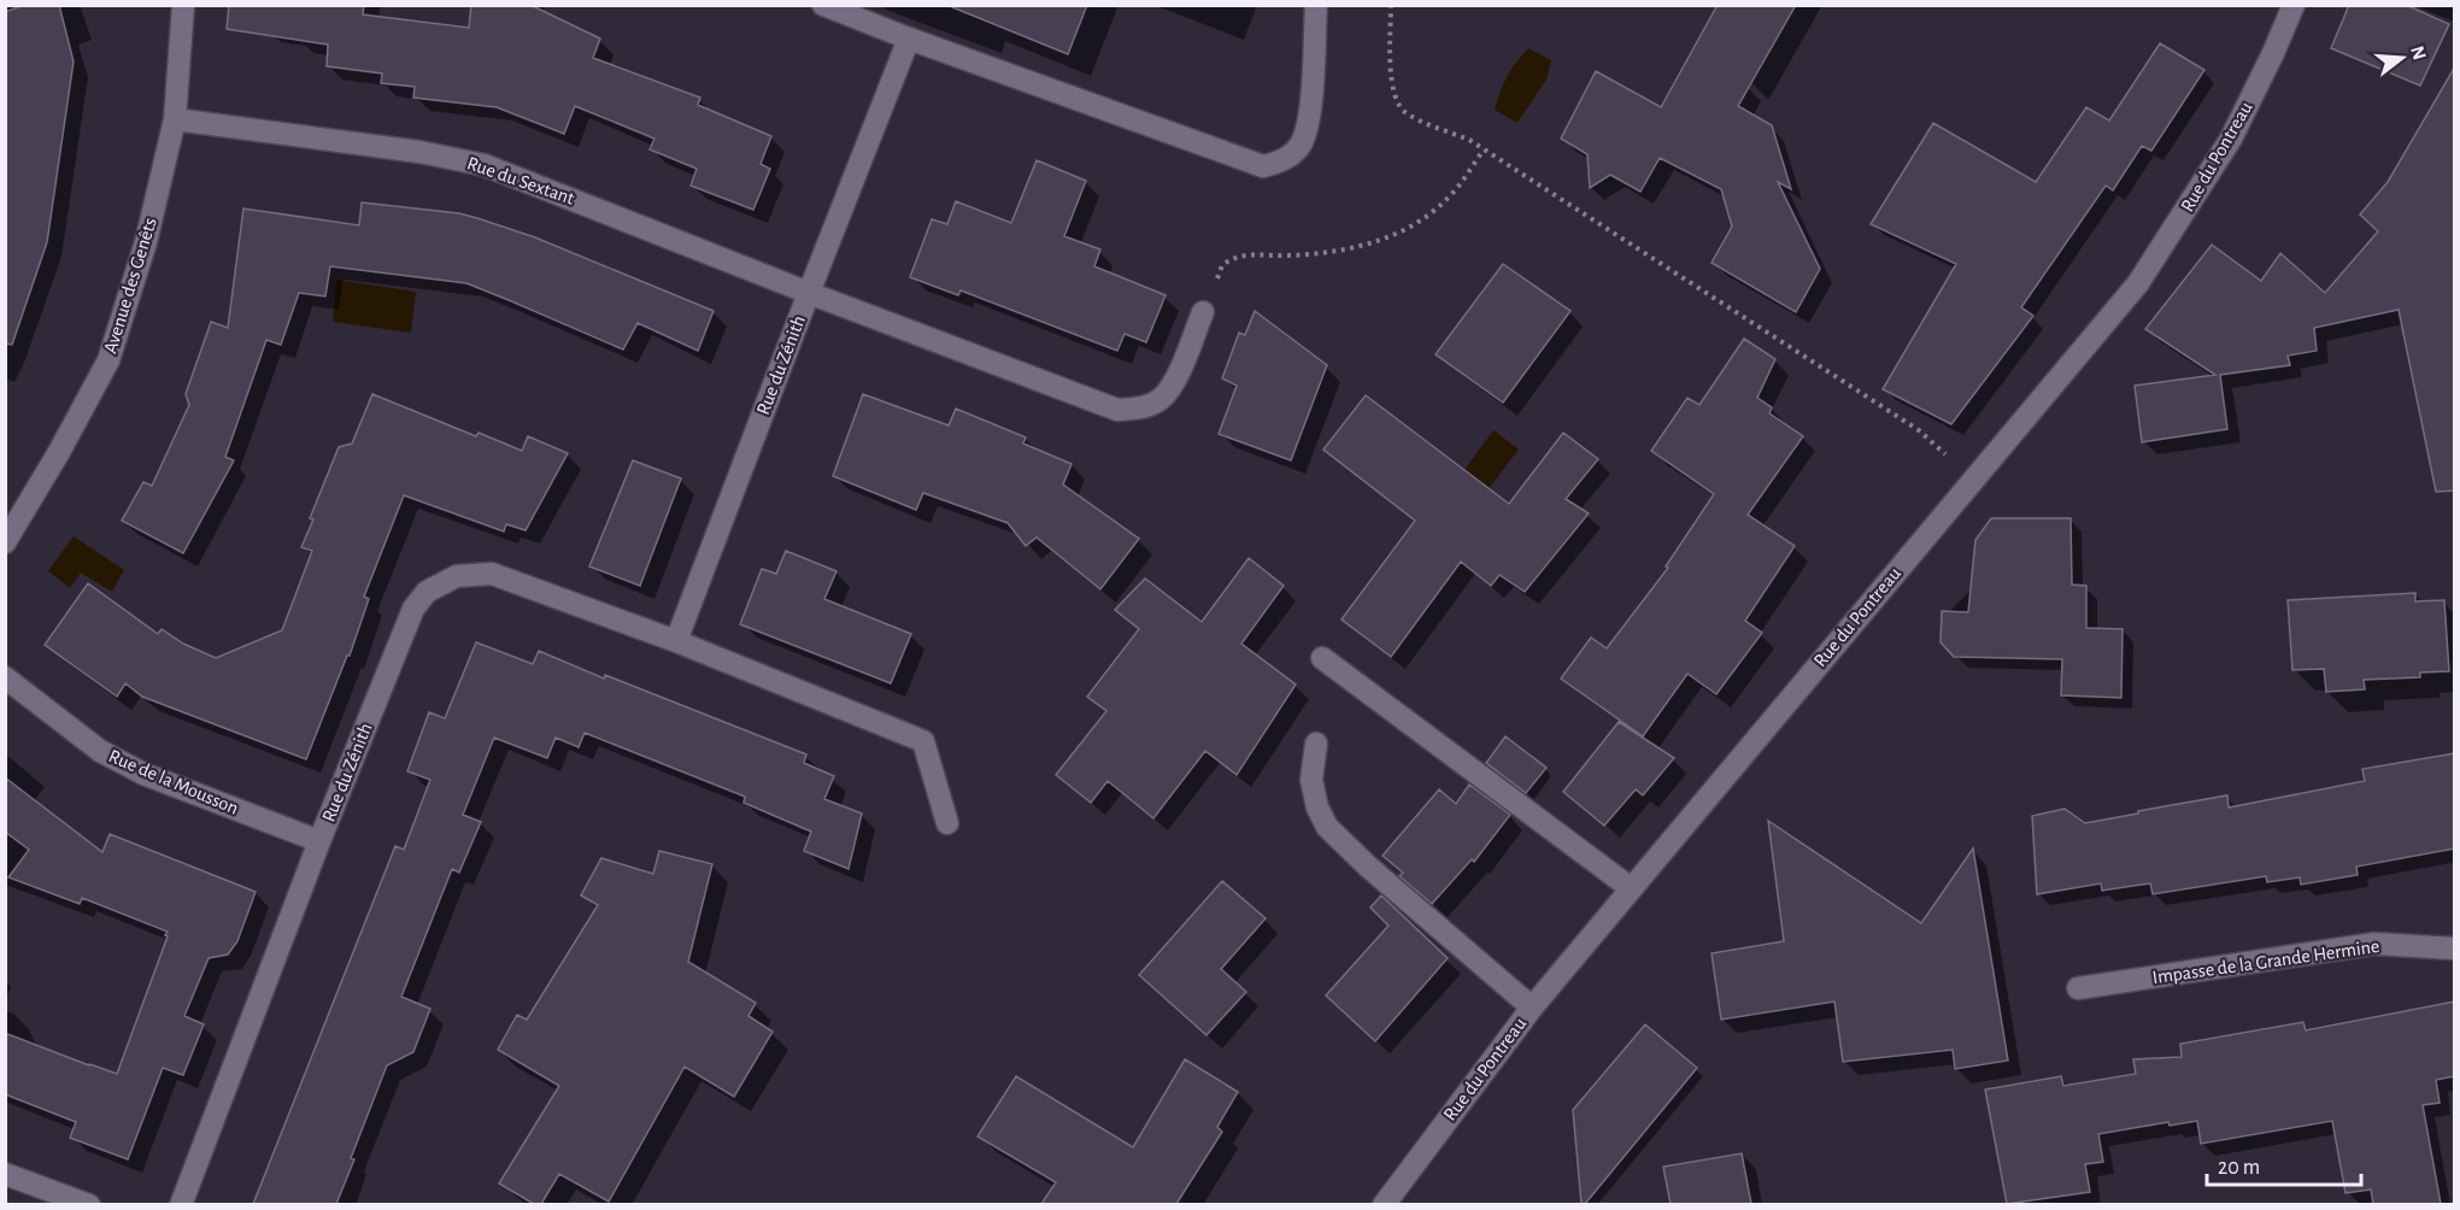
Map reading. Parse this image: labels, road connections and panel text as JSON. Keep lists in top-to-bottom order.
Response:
{
  "streets": {
    "street": [
      "Rue du Pontreau",
      "Rue du Sextant",
      "Avenue des Genêts",
      "Rue du Zénith",
      "Rue de la Mousson",
      "Impasse de la Grande Hermine"
    ]
  },
  "crossings": [
    ["Rue du Sextant", "Avenue des Genêts"],
    ["Rue du Sextant", "Rue du Zénith"],
    ["Rue du Zénith", "Rue de la Mousson"]
  ],
  "scale_bar": "20 m",
  "north": "right"
}
